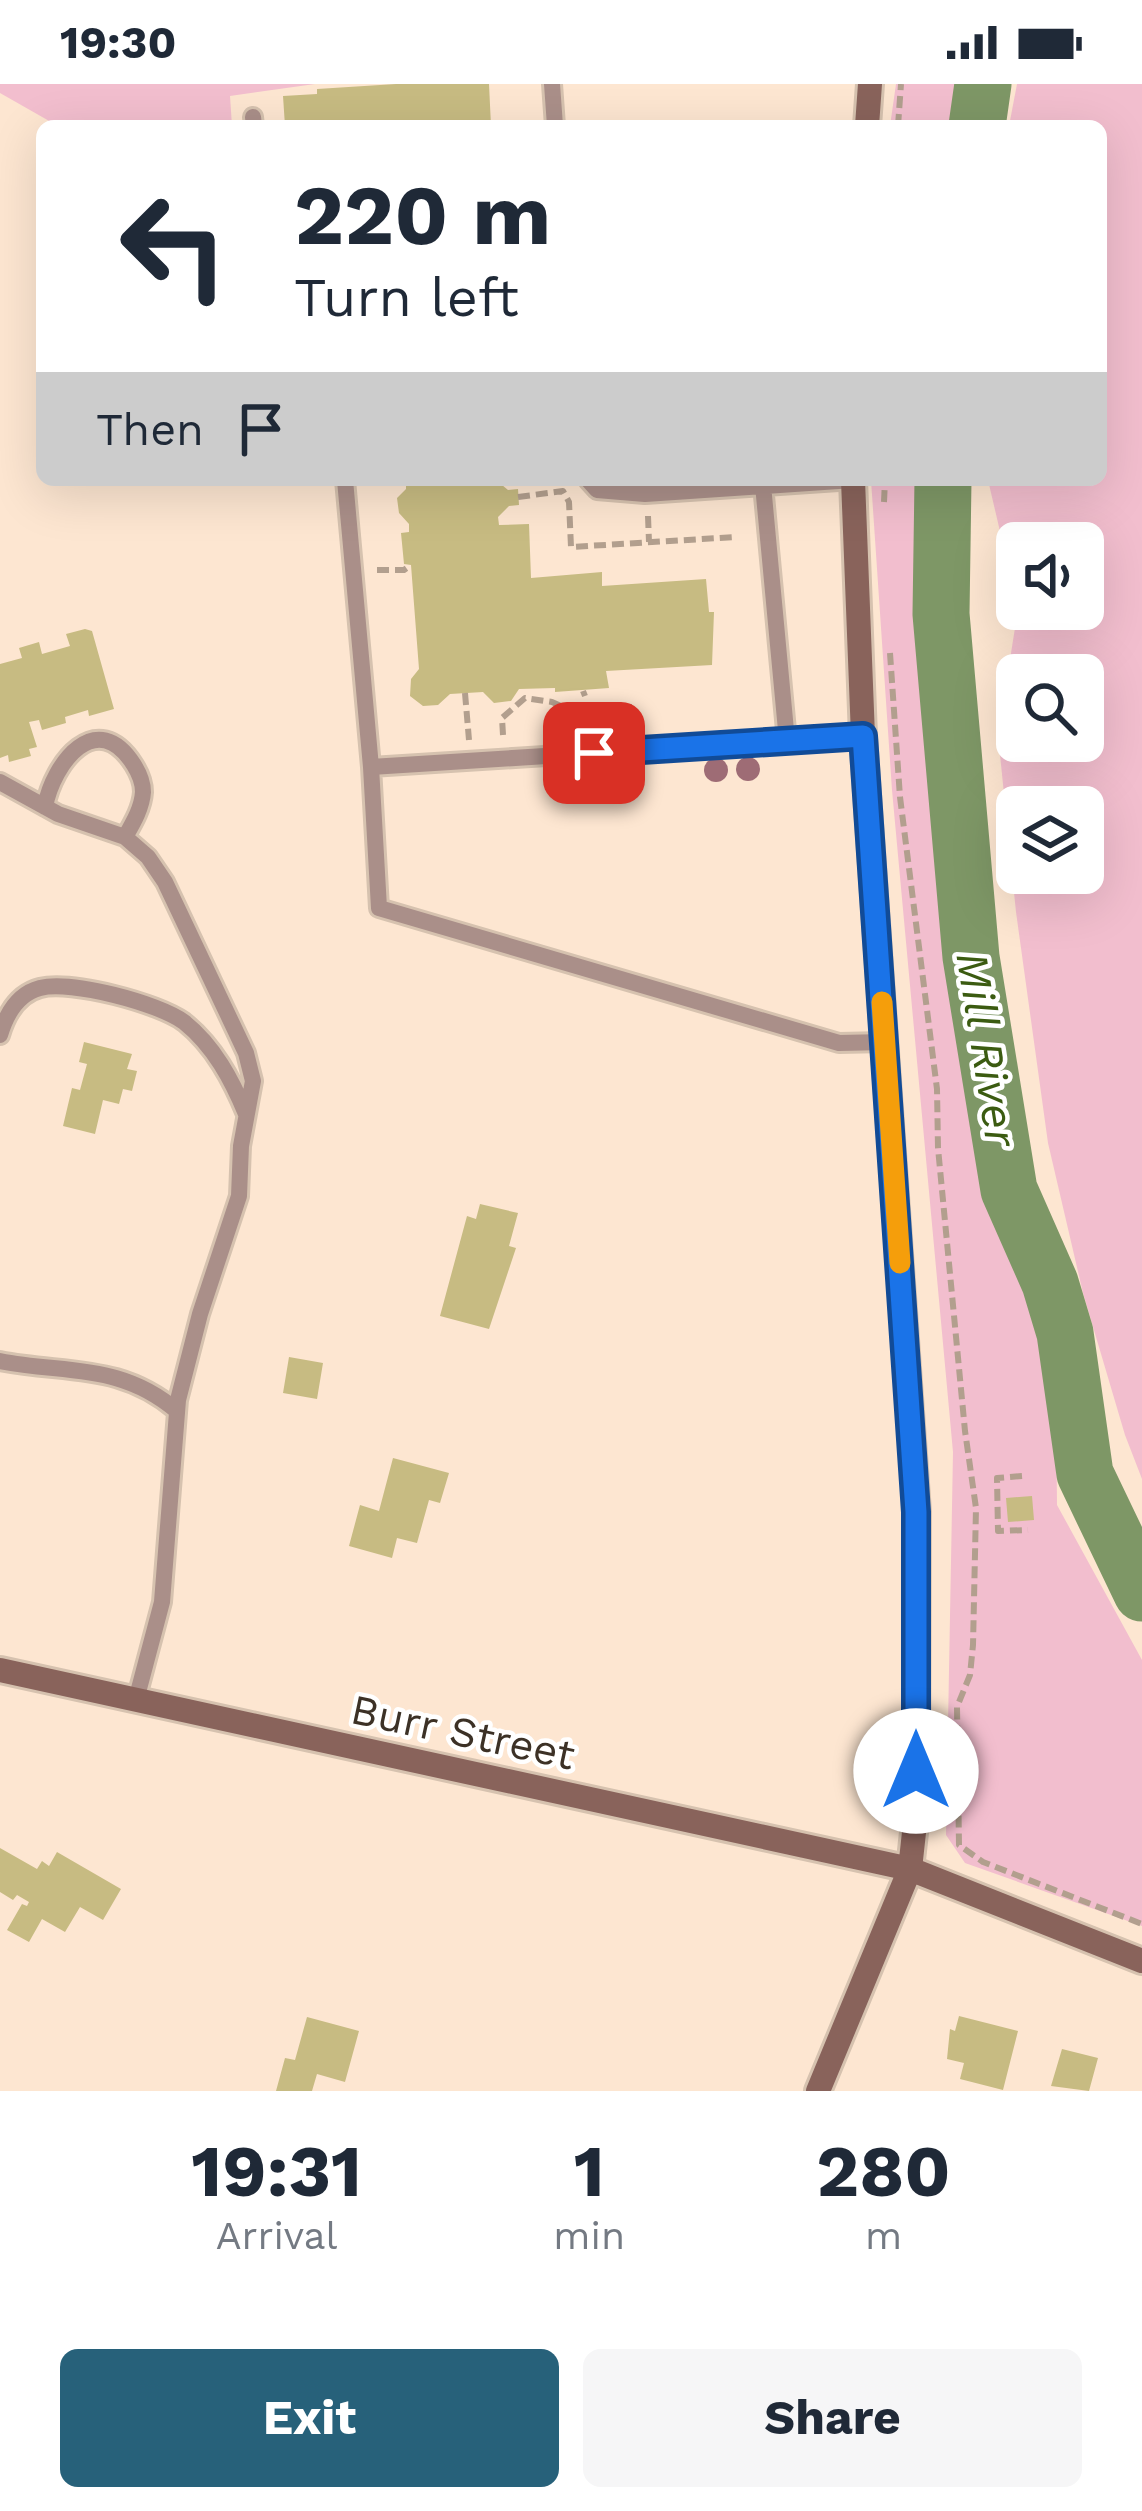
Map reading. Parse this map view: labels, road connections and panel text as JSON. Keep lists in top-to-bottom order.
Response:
{
  "streets": {
    "main road": ["Burr Street"]
  },
  "water": ["Mill River"],
  "page": {
    "status": "19:30",
    "turn": ["220 m", "Turn left"],
    "then": "Then",
    "eta": [
      "19:31",
      "Arrival",
      "1",
      "min",
      "280",
      "m"
    ],
    "buttons": ["Exit", "Share"]
  }
}
